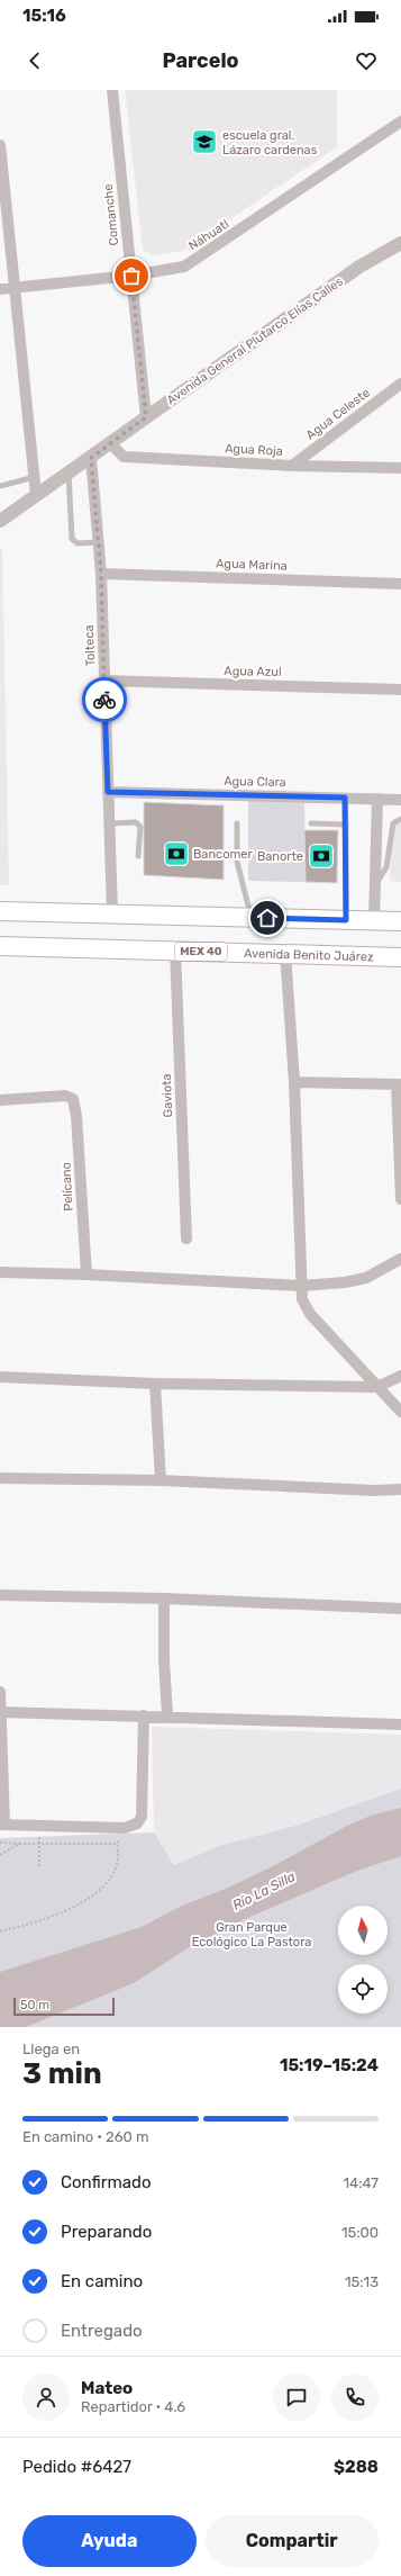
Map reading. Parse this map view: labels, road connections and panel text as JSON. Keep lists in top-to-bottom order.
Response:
{
  "streets": {
    "main road": ["MEX 40", "Avenida Benito Juárez"],
    "street": [
      "Comanche",
      "Náhuatl",
      "Avenida General Plutarco Elías Calles",
      "Agua Celeste",
      "Agua Roja",
      "Agua Marina",
      "Tolteca",
      "Agua Azul",
      "Agua Clara",
      "Gaviota",
      "Pelícano"
    ]
  },
  "crossings": [
    ["Comanche", "Náhuatl"],
    ["Comanche", "Avenida General Plutarco Elías Calles"],
    ["Avenida General Plutarco Elías Calles", "Agua Roja"],
    ["Avenida General Plutarco Elías Calles", "Tolteca"],
    ["Agua Celeste", "Agua Roja"],
    ["Agua Marina", "Tolteca"],
    ["Tolteca", "Agua Azul"],
    ["Tolteca", "Agua Clara"],
    ["Avenida Benito Juárez", "Gaviota"]
  ],
  "water": ["Río La Silla"],
  "parks": ["Gran Parque Ecológico La Pastora"],
  "places": {
    "school or university": ["escuela gral. Lázaro cardenas"],
    "bank": ["Bancomer", "Banorte"]
  },
  "scale_bar": "50 m",
  "north": "top",
  "page": {
    "status": "15:16",
    "header": "Parcelo",
    "scale": "50 m",
    "heading": ["3 min", "Llega en", "15:19–15:24"],
    "panel": [
      "Mateo",
      "Repartidor · 4.6",
      "Pedido #6427",
      "$288"
    ],
    "bar": "En camino · 260 m",
    "list": [
      ["Confirmado", "14:47"],
      ["Preparando", "15:00"],
      ["En camino", "15:13"],
      "Entregado"
    ],
    "buttons": ["Ayuda", "Compartir"]
  }
}
